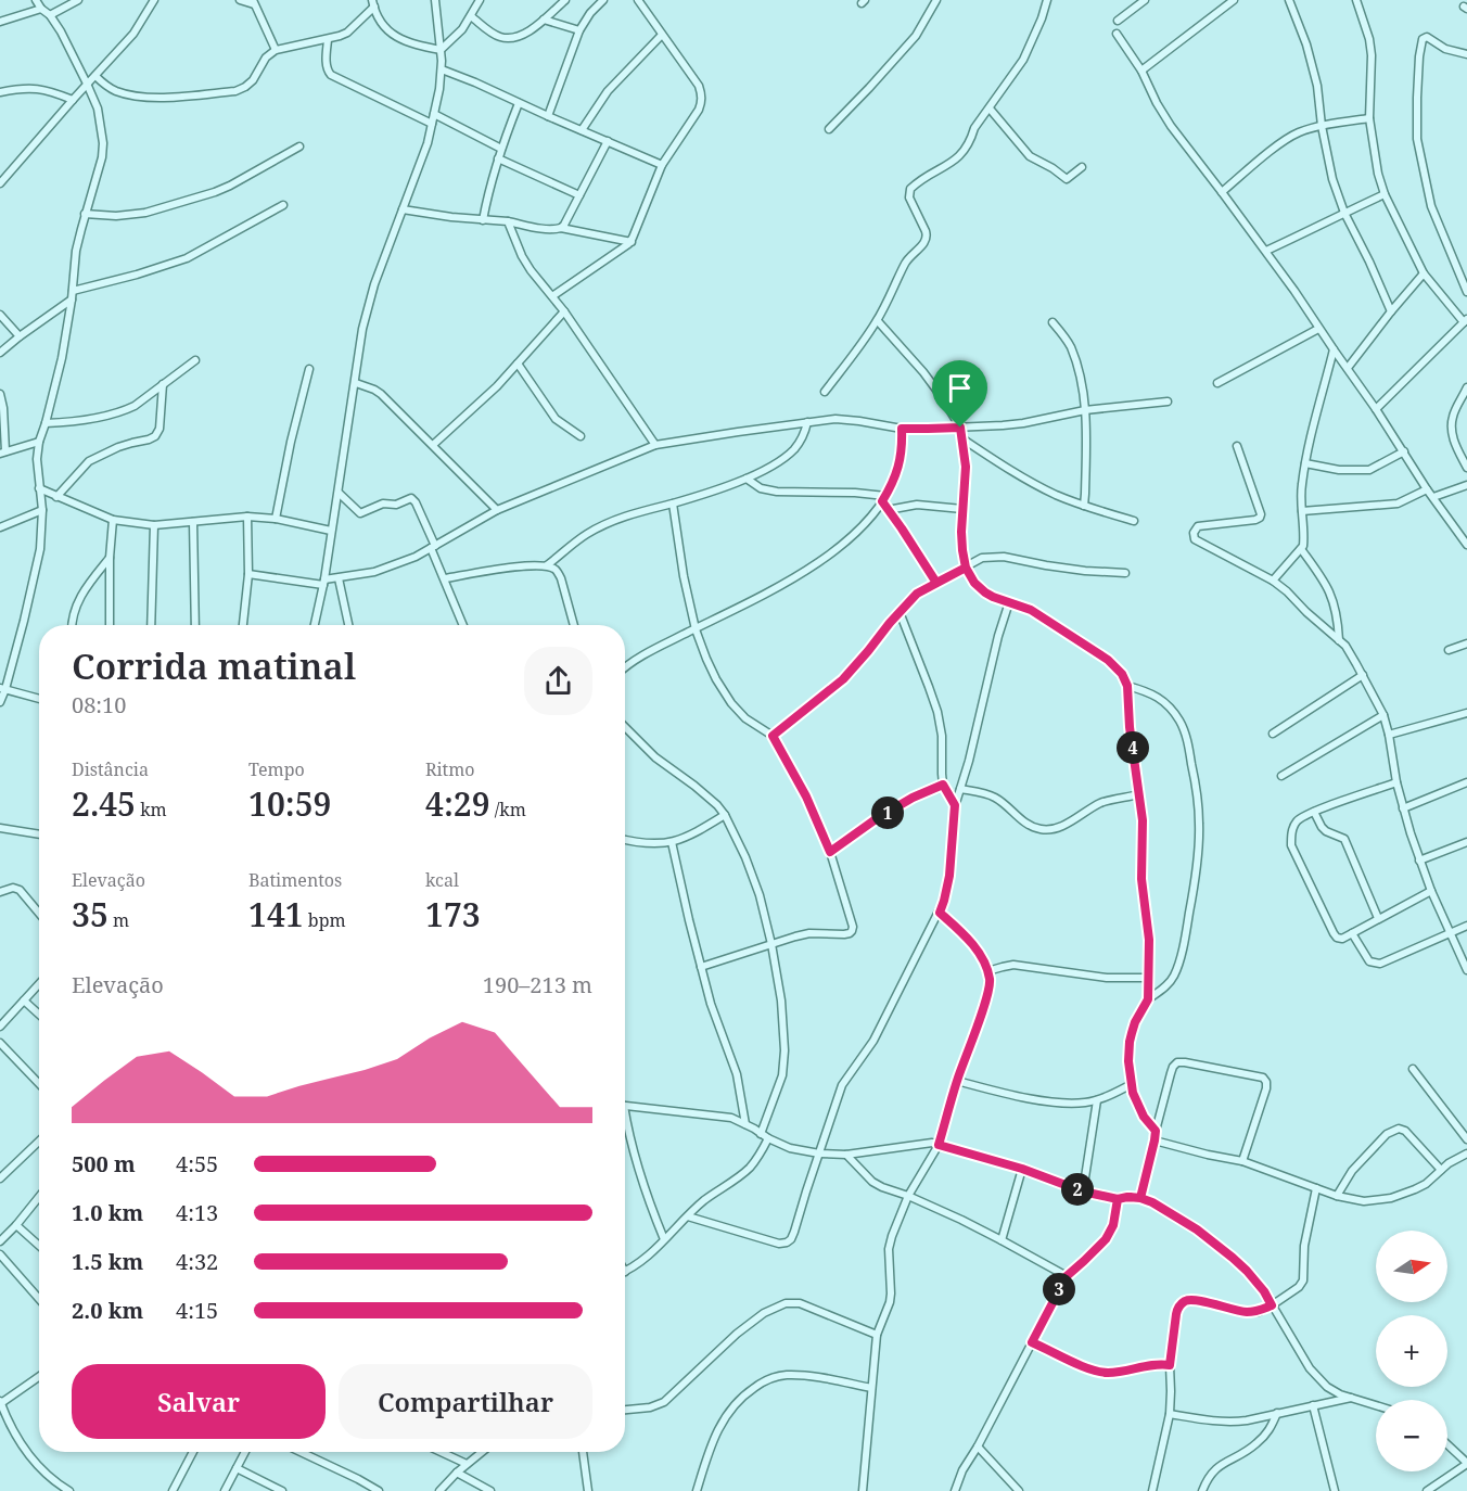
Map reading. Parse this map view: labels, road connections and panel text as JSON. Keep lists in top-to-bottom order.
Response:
{
  "north": "right",
  "page": {
    "heading": ["Corrida matinal", "08:10"],
    "pins": [
      "4",
      "1",
      "2",
      "3"
    ],
    "stats": [
      ["Distância", "2.45 km"],
      ["Tempo", "10:59"],
      ["Ritmo", "4:29 /km"],
      ["Elevação", "35 m"],
      ["Batimentos", "141 bpm"],
      ["kcal", "173"]
    ],
    "chart": ["Elevação", "190–213 m"],
    "list": [
      {
        "name": "500 m",
        "note": "4:55"
      },
      {
        "name": "1.0 km",
        "note": "4:13"
      },
      {
        "name": "1.5 km",
        "note": "4:32"
      },
      {
        "name": "2.0 km",
        "note": "4:15"
      }
    ],
    "map_buttons": ["+", "−"],
    "buttons": ["Salvar", "Compartilhar"]
  }
}
